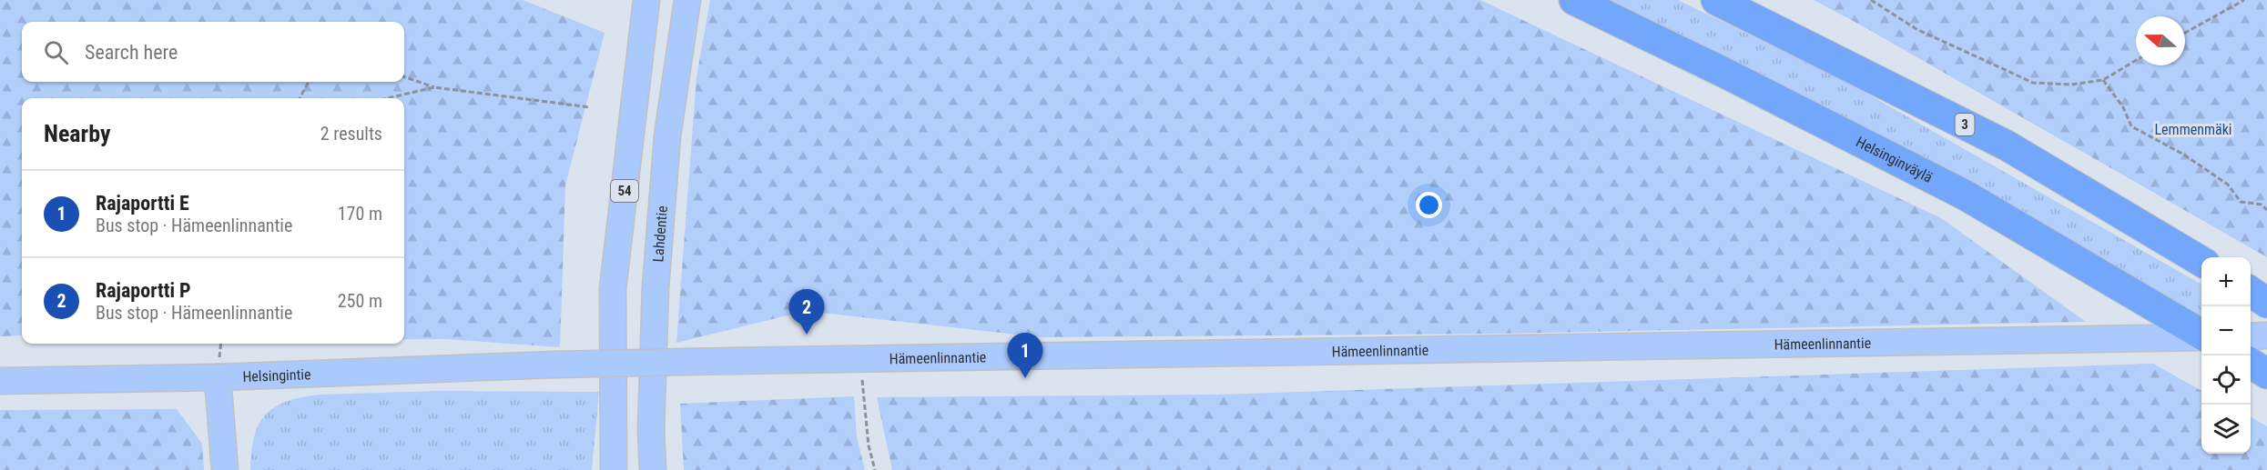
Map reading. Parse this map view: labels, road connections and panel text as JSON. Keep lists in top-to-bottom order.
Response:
{
  "streets": {
    "highway": ["3", "Helsinginväylä"],
    "main road": [
      "54",
      "Lahdentie",
      "Hämeenlinnantie",
      "Helsingintie"
    ]
  },
  "crossings": [
    ["Hämeenlinnantie", "Helsingintie"]
  ],
  "parks": ["Lemmenmäki"],
  "north": "left",
  "page": {
    "search": "Search here",
    "heading": ["Nearby", "2 results"],
    "list": [
      {
        "mark": "1",
        "name": "Rajaportti E",
        "note": "Bus stop · Hämeenlinnantie",
        "value": "170 m"
      },
      {
        "mark": "2",
        "name": "Rajaportti P",
        "note": "Bus stop · Hämeenlinnantie",
        "value": "250 m"
      }
    ],
    "map_buttons": ["+", "−"],
    "pins": ["2", "1"]
  }
}
